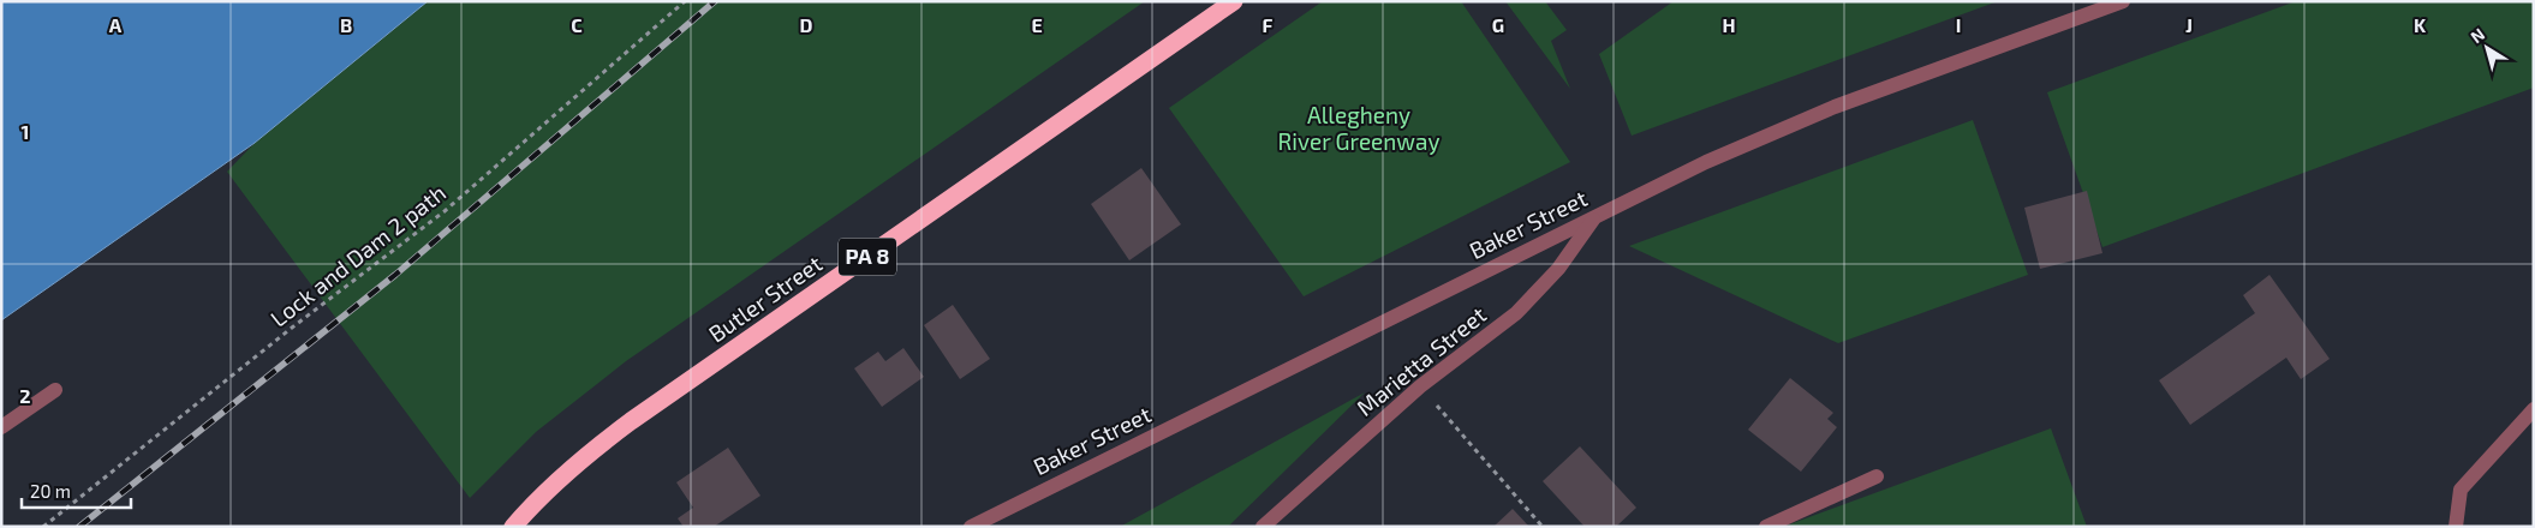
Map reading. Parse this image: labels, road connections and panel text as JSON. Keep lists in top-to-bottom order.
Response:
{
  "streets": {
    "highway": ["PA 8", "Butler Street"],
    "street": ["Baker Street", "Marietta Street"],
    "path": ["Lock and Dam 2 path"]
  },
  "crossings": [
    ["Baker Street", "Marietta Street"]
  ],
  "parks": ["Allegheny River Greenway"],
  "scale_bar": "20 m",
  "north": "top left",
  "grid": {
    "columns": [
      "A",
      "B",
      "C",
      "D",
      "E",
      "F",
      "G",
      "H",
      "I",
      "J",
      "K"
    ],
    "rows": ["1", "2"]
  }
}
